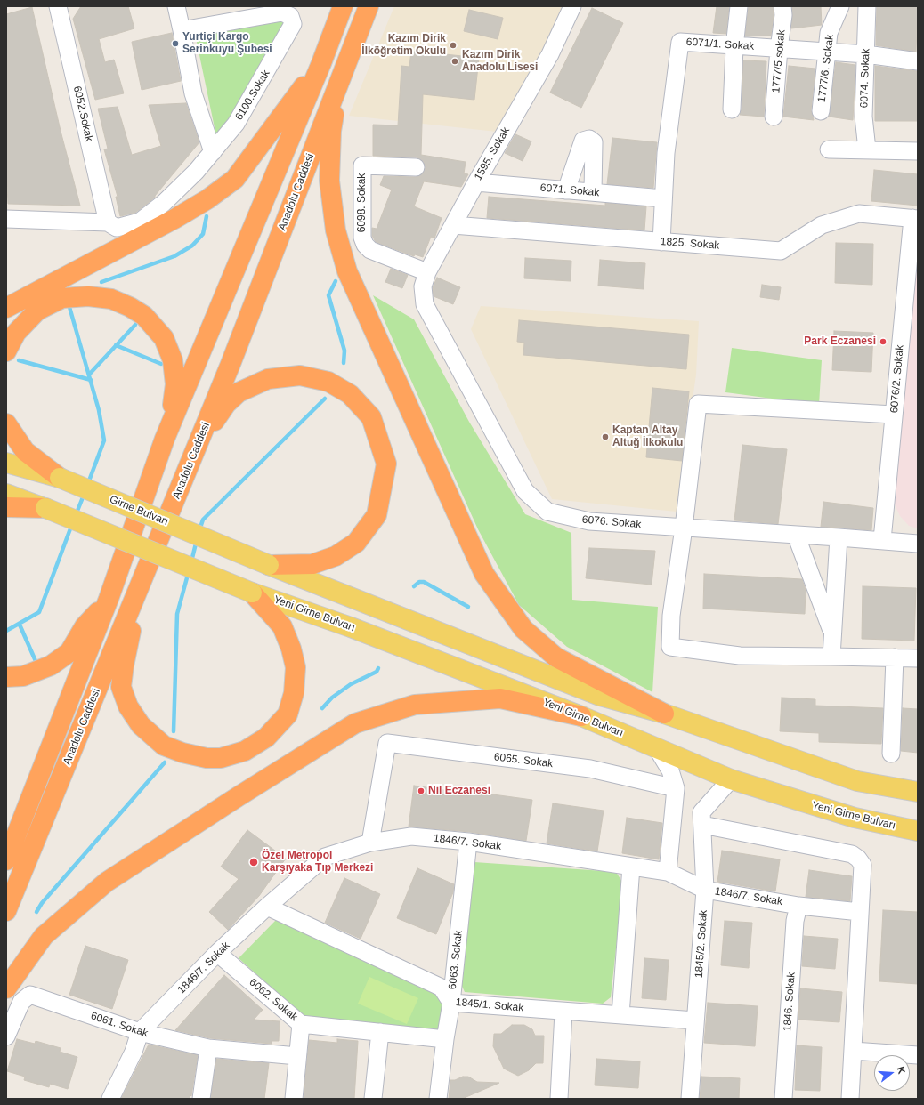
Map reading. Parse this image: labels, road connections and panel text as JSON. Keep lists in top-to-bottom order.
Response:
{
  "streets": {
    "highway": ["Anadolu Caddesi"],
    "main road": ["Girne Bulvarı", "Yeni Girne Bulvarı"],
    "street": [
      "6071/1. Sokak",
      "1777/5 sokak",
      "1777/6. Sokak",
      "6074. Sokak",
      "6100.Sokak",
      "6052.Sokak",
      "1595. Sokak",
      "6071. Sokak",
      "6098. Sokak",
      "1825. Sokak",
      "6076/2. Sokak",
      "6076. Sokak",
      "6065. Sokak",
      "1846/7. Sokak",
      "1845/2. Sokak",
      "6063. Sokak",
      "6062. Sokak",
      "1846. Sokak",
      "1845/1. Sokak",
      "6061. Sokak"
    ]
  },
  "crossings": [
    ["6071/1. Sokak", "1777/5 sokak"],
    ["6071/1. Sokak", "1777/6. Sokak"],
    ["6071/1. Sokak", "6074. Sokak"],
    ["6071/1. Sokak", "6071. Sokak"],
    ["6071/1. Sokak", "1825. Sokak"],
    ["6100.Sokak", "6052.Sokak"],
    ["1595. Sokak", "6071. Sokak"],
    ["1595. Sokak", "6098. Sokak"],
    ["1595. Sokak", "1825. Sokak"],
    ["1595. Sokak", "6076. Sokak"],
    ["1825. Sokak", "6076/2. Sokak"],
    ["6076/2. Sokak", "6076. Sokak"],
    ["Yeni Girne Bulvarı", "1845/2. Sokak"],
    ["6065. Sokak", "1846/7. Sokak"],
    ["1846/7. Sokak", "1845/2. Sokak"],
    ["1846/7. Sokak", "6063. Sokak"],
    ["1846/7. Sokak", "6062. Sokak"],
    ["1846/7. Sokak", "1846. Sokak"],
    ["1846/7. Sokak", "1845/1. Sokak"],
    ["1846/7. Sokak", "6061. Sokak"],
    ["1845/2. Sokak", "1845/1. Sokak"],
    ["6063. Sokak", "6062. Sokak"],
    ["6063. Sokak", "1845/1. Sokak"]
  ],
  "places": [
    "Yurtiçi Kargo Serinkuyu Şubesi",
    "Kazım Dirik İlköğretim Okulu",
    "Kazım Dirik Anadolu Lisesi",
    "Park Eczanesi",
    "Kaptan Altay Altuğ İlkokulu",
    "Nil Eczanesi",
    "Özel Metropol Karşıyaka Tıp Merkezi"
  ],
  "north": "right"
}
